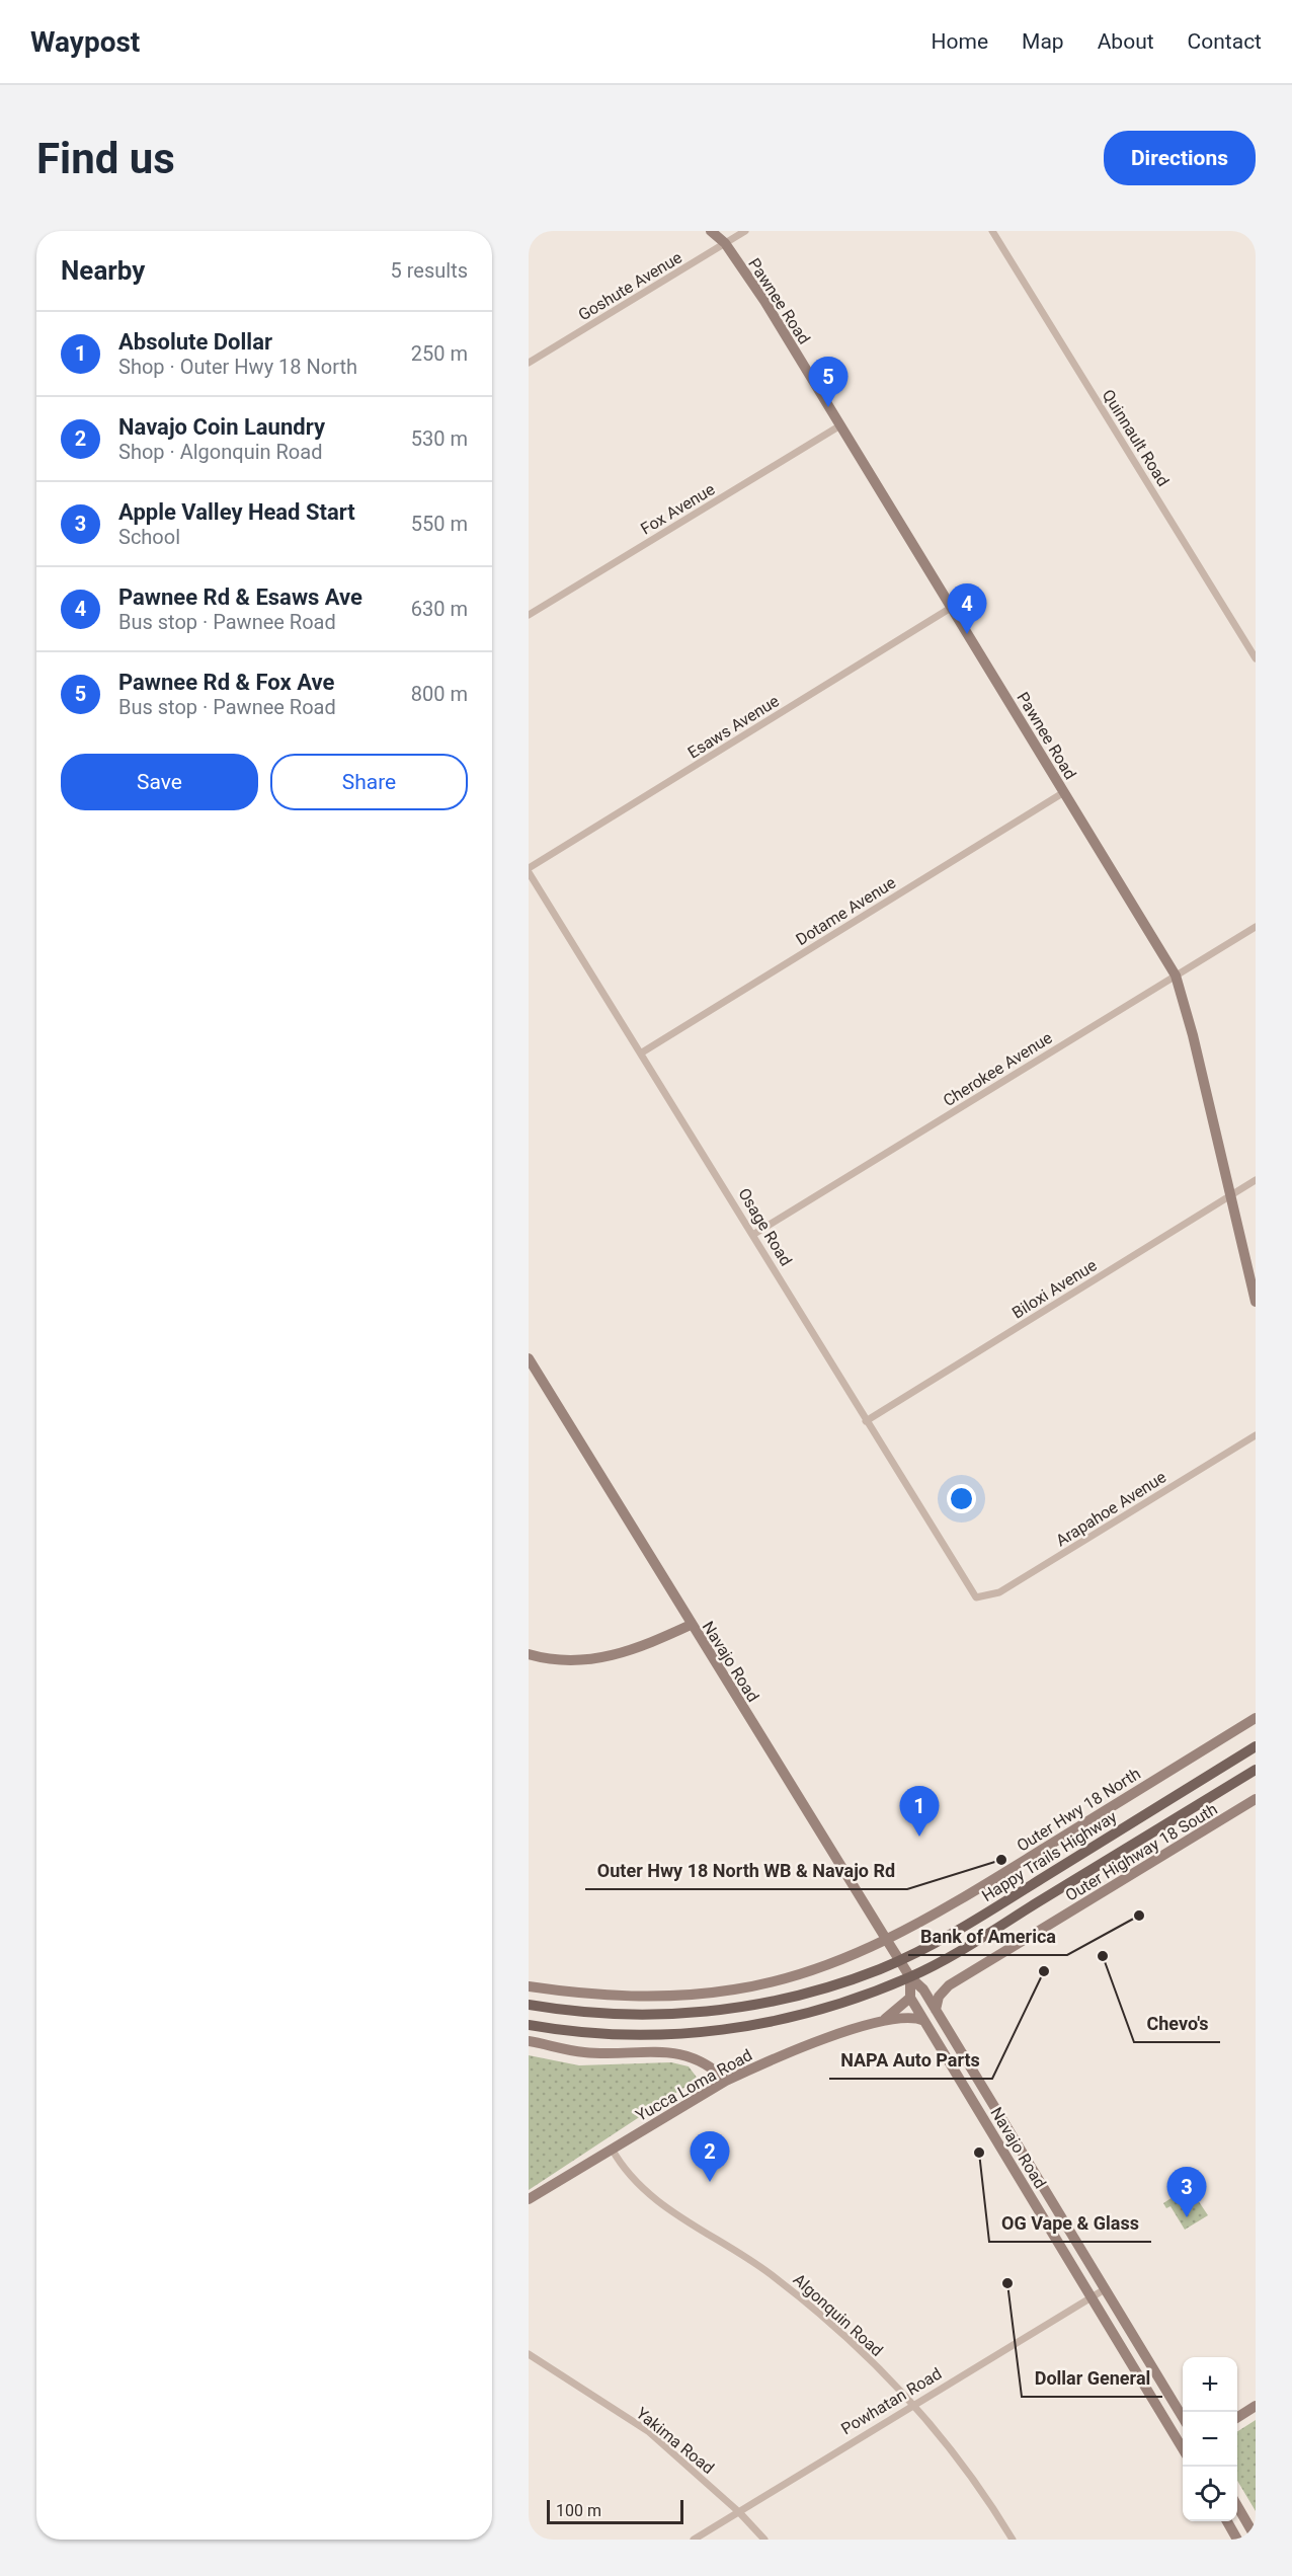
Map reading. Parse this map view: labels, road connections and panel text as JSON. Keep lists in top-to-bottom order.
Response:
{
  "streets": {
    "main road": ["Happy Trails Highway"],
    "street": [
      "Goshute Avenue",
      "Pawnee Road",
      "Quinnault Road",
      "Fox Avenue",
      "Esaws Avenue",
      "Dotame Avenue",
      "Cherokee Avenue",
      "Osage Road",
      "Biloxi Avenue",
      "Arapahoe Avenue",
      "Navajo Road",
      "Outer Hwy 18 North",
      "Outer Highway 18 South",
      "Yucca Loma Road",
      "Algonquin Road",
      "Powhatan Road",
      "Yakima Road"
    ]
  },
  "crossings": [
    ["Goshute Avenue", "Pawnee Road"],
    ["Pawnee Road", "Fox Avenue"],
    ["Pawnee Road", "Esaws Avenue"],
    ["Pawnee Road", "Dotame Avenue"],
    ["Pawnee Road", "Cherokee Avenue"],
    ["Pawnee Road", "Biloxi Avenue"],
    ["Esaws Avenue", "Osage Road"],
    ["Dotame Avenue", "Osage Road"],
    ["Cherokee Avenue", "Osage Road"],
    ["Osage Road", "Biloxi Avenue"],
    ["Osage Road", "Arapahoe Avenue"],
    ["Navajo Road", "Outer Hwy 18 North"],
    ["Navajo Road", "Happy Trails Highway"],
    ["Navajo Road", "Powhatan Road"],
    ["Yucca Loma Road", "Algonquin Road"],
    ["Algonquin Road", "Powhatan Road"],
    ["Powhatan Road", "Yakima Road"]
  ],
  "places": [
    "Outer Hwy 18 North WB & Navajo Rd",
    "Bank of America",
    "Chevo's",
    "NAPA Auto Parts",
    "OG Vape & Glass",
    "Dollar General"
  ],
  "scale_bar": "100 m",
  "page": {
    "header": "Waypost",
    "nav": [
      "Home",
      "Map",
      "About",
      "Contact"
    ],
    "buttons": [
      "Directions",
      ["Save", "Share"]
    ],
    "title": "Find us",
    "heading": ["Nearby", "5 results"],
    "list": [
      {
        "mark": "1",
        "name": "Absolute Dollar",
        "note": "Shop · Outer Hwy 18 North",
        "value": "250 m"
      },
      {
        "mark": "2",
        "name": "Navajo Coin Laundry",
        "note": "Shop · Algonquin Road",
        "value": "530 m"
      },
      {
        "mark": "3",
        "name": "Apple Valley Head Start",
        "note": "School",
        "value": "550 m"
      },
      {
        "mark": "4",
        "name": "Pawnee Rd & Esaws Ave",
        "note": "Bus stop · Pawnee Road",
        "value": "630 m"
      },
      {
        "mark": "5",
        "name": "Pawnee Rd & Fox Ave",
        "note": "Bus stop · Pawnee Road",
        "value": "800 m"
      }
    ],
    "pins": [
      "5",
      "4",
      "1",
      "2",
      "3"
    ],
    "map_buttons": ["+", "−"],
    "scale": "100 m"
  }
}
